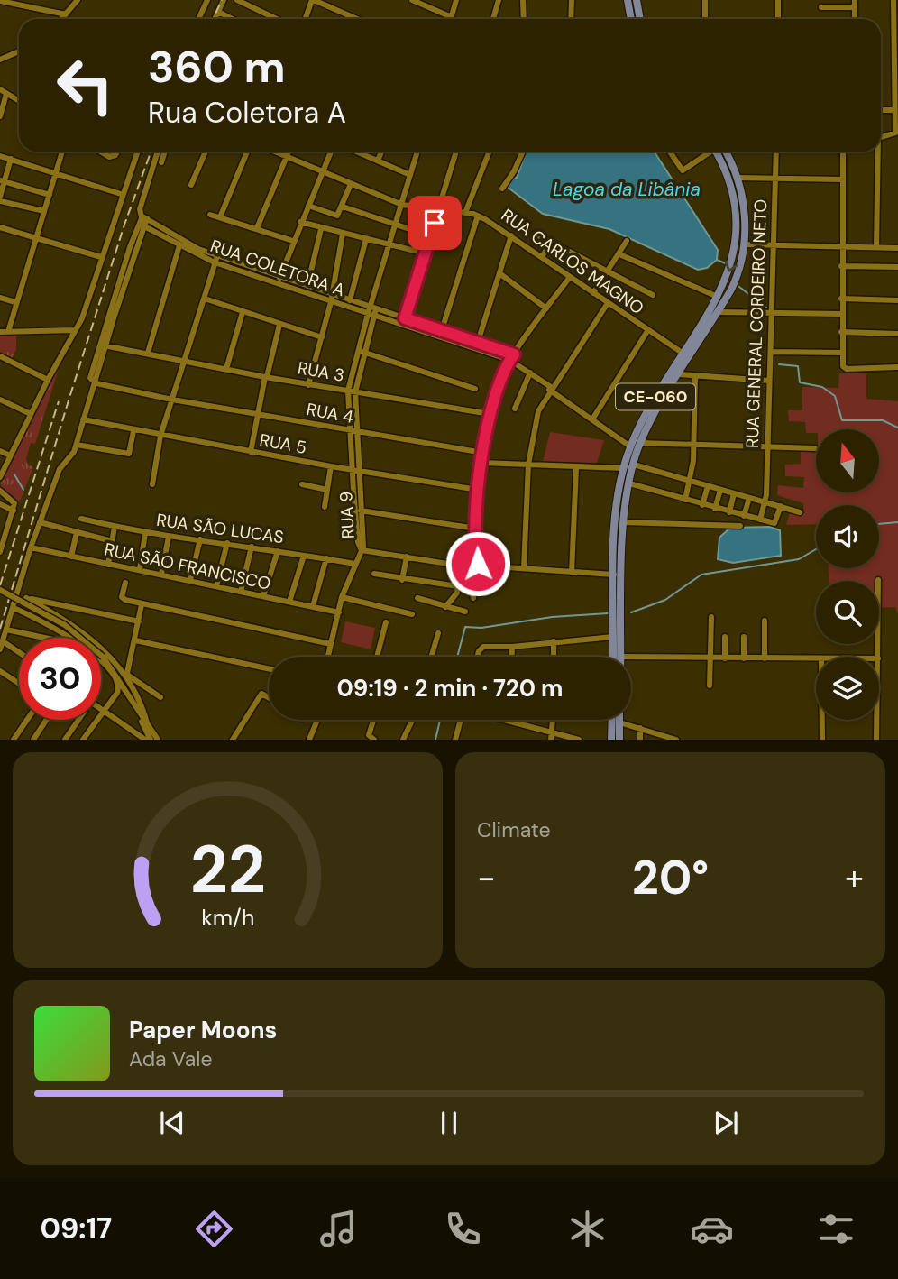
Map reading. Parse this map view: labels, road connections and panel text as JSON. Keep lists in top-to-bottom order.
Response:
{
  "streets": {
    "main road": ["CE-060"],
    "street": [
      "RUA CARLOS MAGNO",
      "RUA COLETORA A",
      "RUA GENERAL CORDEIRO NETO",
      "RUA 3",
      "RUA 4",
      "RUA 5",
      "RUA 9",
      "RUA SÃO LUCAS",
      "RUA SÃO FRANCISCO"
    ]
  },
  "crossings": [
    ["RUA CARLOS MAGNO", "CE-060"],
    ["RUA CARLOS MAGNO", "RUA 9"],
    ["RUA COLETORA A", "CE-060"],
    ["RUA COLETORA A", "RUA 9"],
    ["RUA 3", "RUA 4"],
    ["RUA 3", "RUA 9"],
    ["RUA 4", "RUA 9"],
    ["RUA 5", "RUA 9"]
  ],
  "water": ["Lagoa da Libânia"],
  "north": "top",
  "page": {
    "turn": ["360 m", "Rua Coletora A"],
    "limit": "30",
    "trip": "09:19 · 2 min · 720 m",
    "tile": "Climate",
    "heat": ["−", "20°", "+"],
    "song": ["Paper Moons", "Ada Vale"],
    "tabs": "09:17",
    "gauge": ["22", "km/h"]
  }
}
